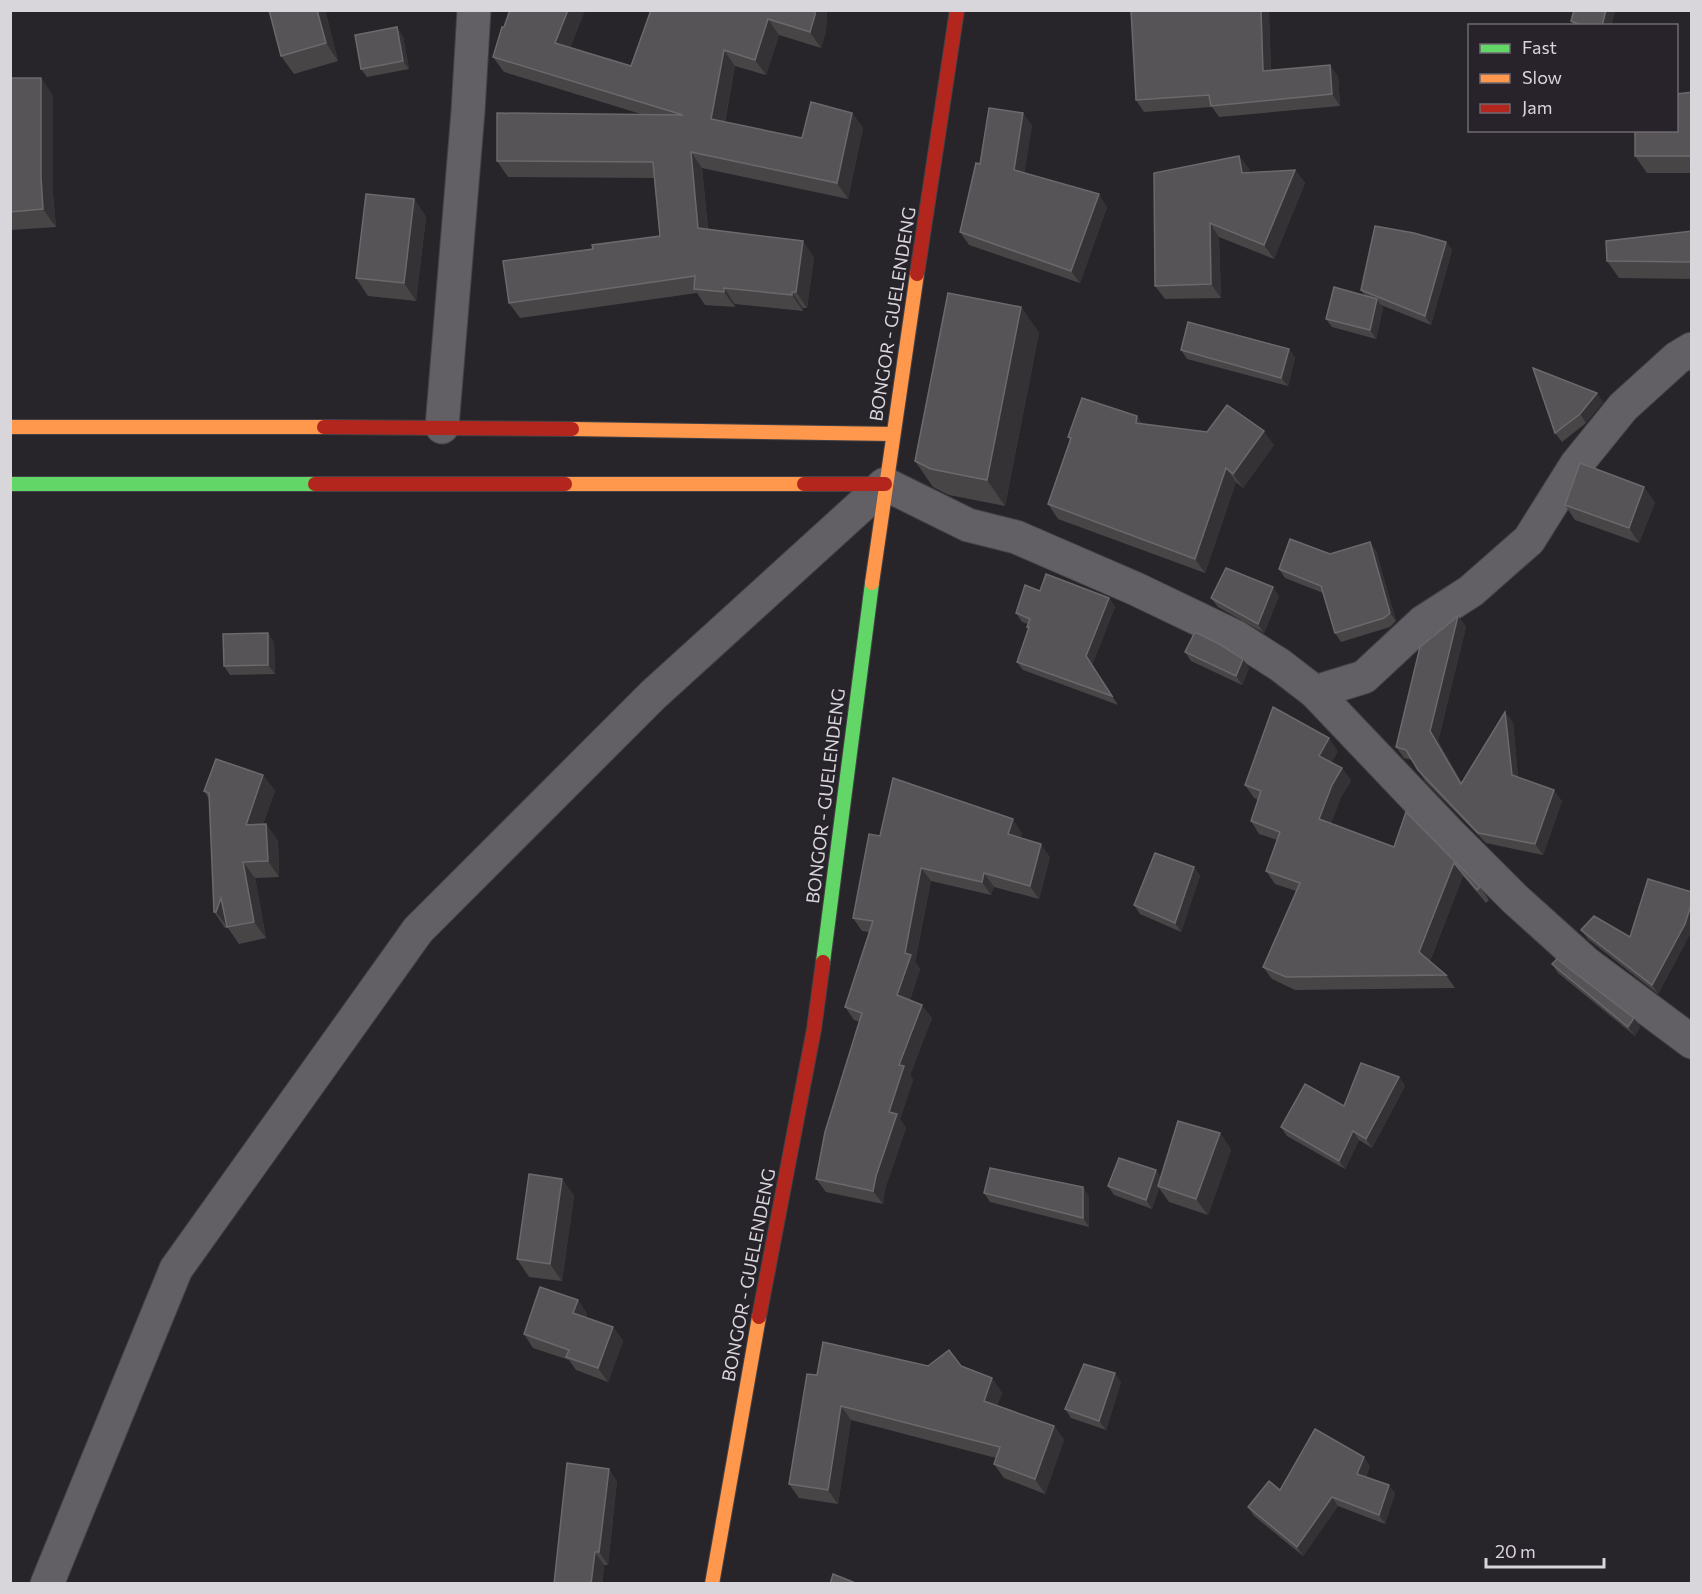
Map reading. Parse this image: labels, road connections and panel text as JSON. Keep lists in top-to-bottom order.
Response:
{
  "streets": {
    "main road": ["BONGOR - GUELENDENG"]
  },
  "legend": ["Fast", "Slow", "Jam"],
  "scale_bar": "20 m"
}
